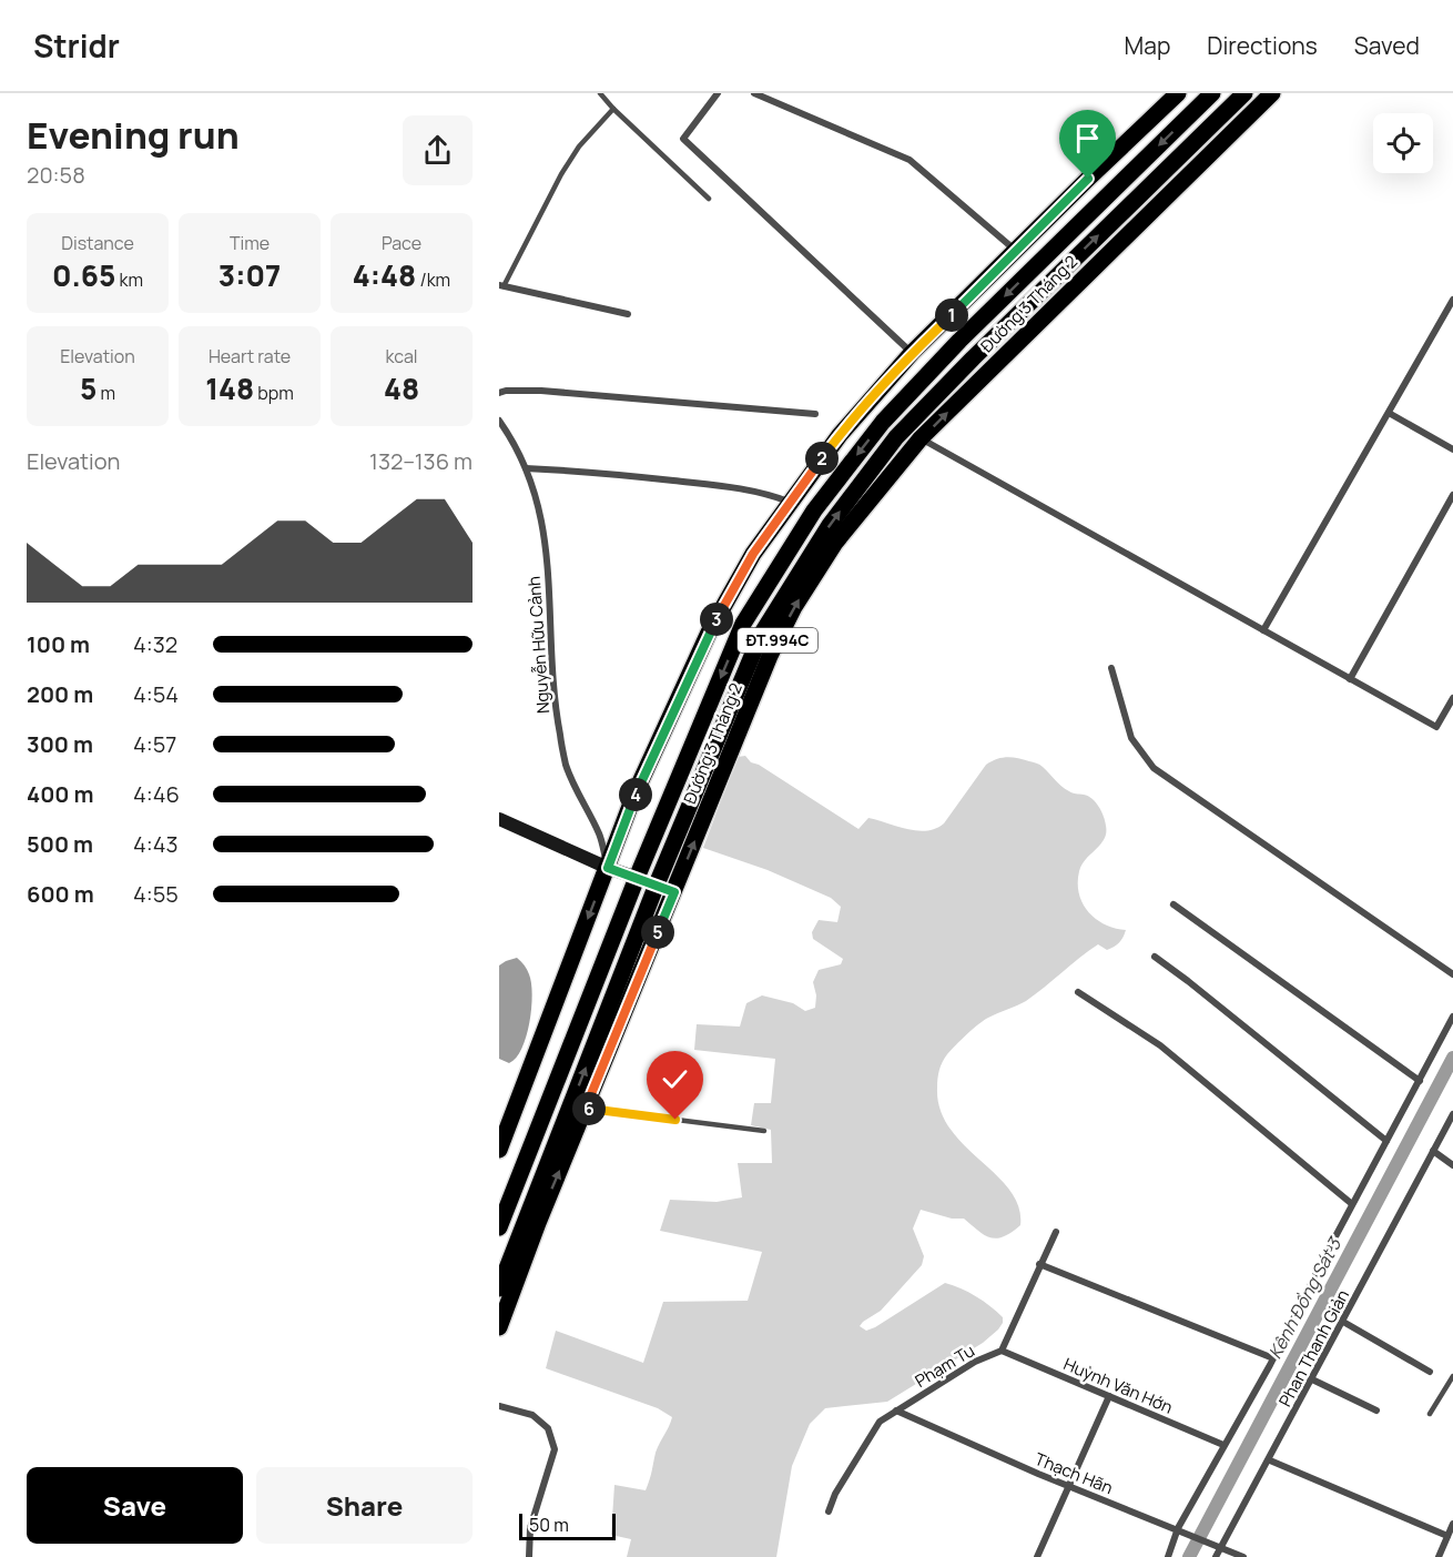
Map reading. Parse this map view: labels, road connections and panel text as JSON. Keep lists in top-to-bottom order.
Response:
{
  "streets": {
    "main road": ["Đường 3 Tháng 2", "ĐT.994C"],
    "street": [
      "Nguyễn Hữu Cảnh",
      "Phan Thanh Giản",
      "Phạm Tu",
      "Huỳnh Văn Hớn",
      "Thạch Hãn"
    ]
  },
  "crossings": [
    ["ĐT.994C", "Nguyễn Hữu Cảnh"],
    ["Phan Thanh Giản", "Thạch Hãn"],
    ["Phạm Tu", "Huỳnh Văn Hớn"],
    ["Phạm Tu", "Thạch Hãn"]
  ],
  "water": ["Kênh Đồng Sát 3"],
  "scale_bar": "50 m",
  "page": {
    "header": "Stridr",
    "nav": ["Map", "Directions", "Saved"],
    "heading": ["Evening run", "20:58"],
    "stats": [
      ["Distance", "0.65 km"],
      ["Time", "3:07"],
      ["Pace", "4:48 /km"],
      ["Elevation", "5 m"],
      ["Heart rate", "148 bpm"],
      ["kcal", "48"]
    ],
    "pins": [
      "1",
      "2",
      "3",
      "4",
      "5",
      "6"
    ],
    "chart": ["Elevation", "132–136 m"],
    "list": [
      {
        "name": "100 m",
        "note": "4:32"
      },
      {
        "name": "200 m",
        "note": "4:54"
      },
      {
        "name": "300 m",
        "note": "4:57"
      },
      {
        "name": "400 m",
        "note": "4:46"
      },
      {
        "name": "500 m",
        "note": "4:43"
      },
      {
        "name": "600 m",
        "note": "4:55"
      }
    ],
    "buttons": ["Save", "Share"],
    "scale": "50 m"
  }
}
